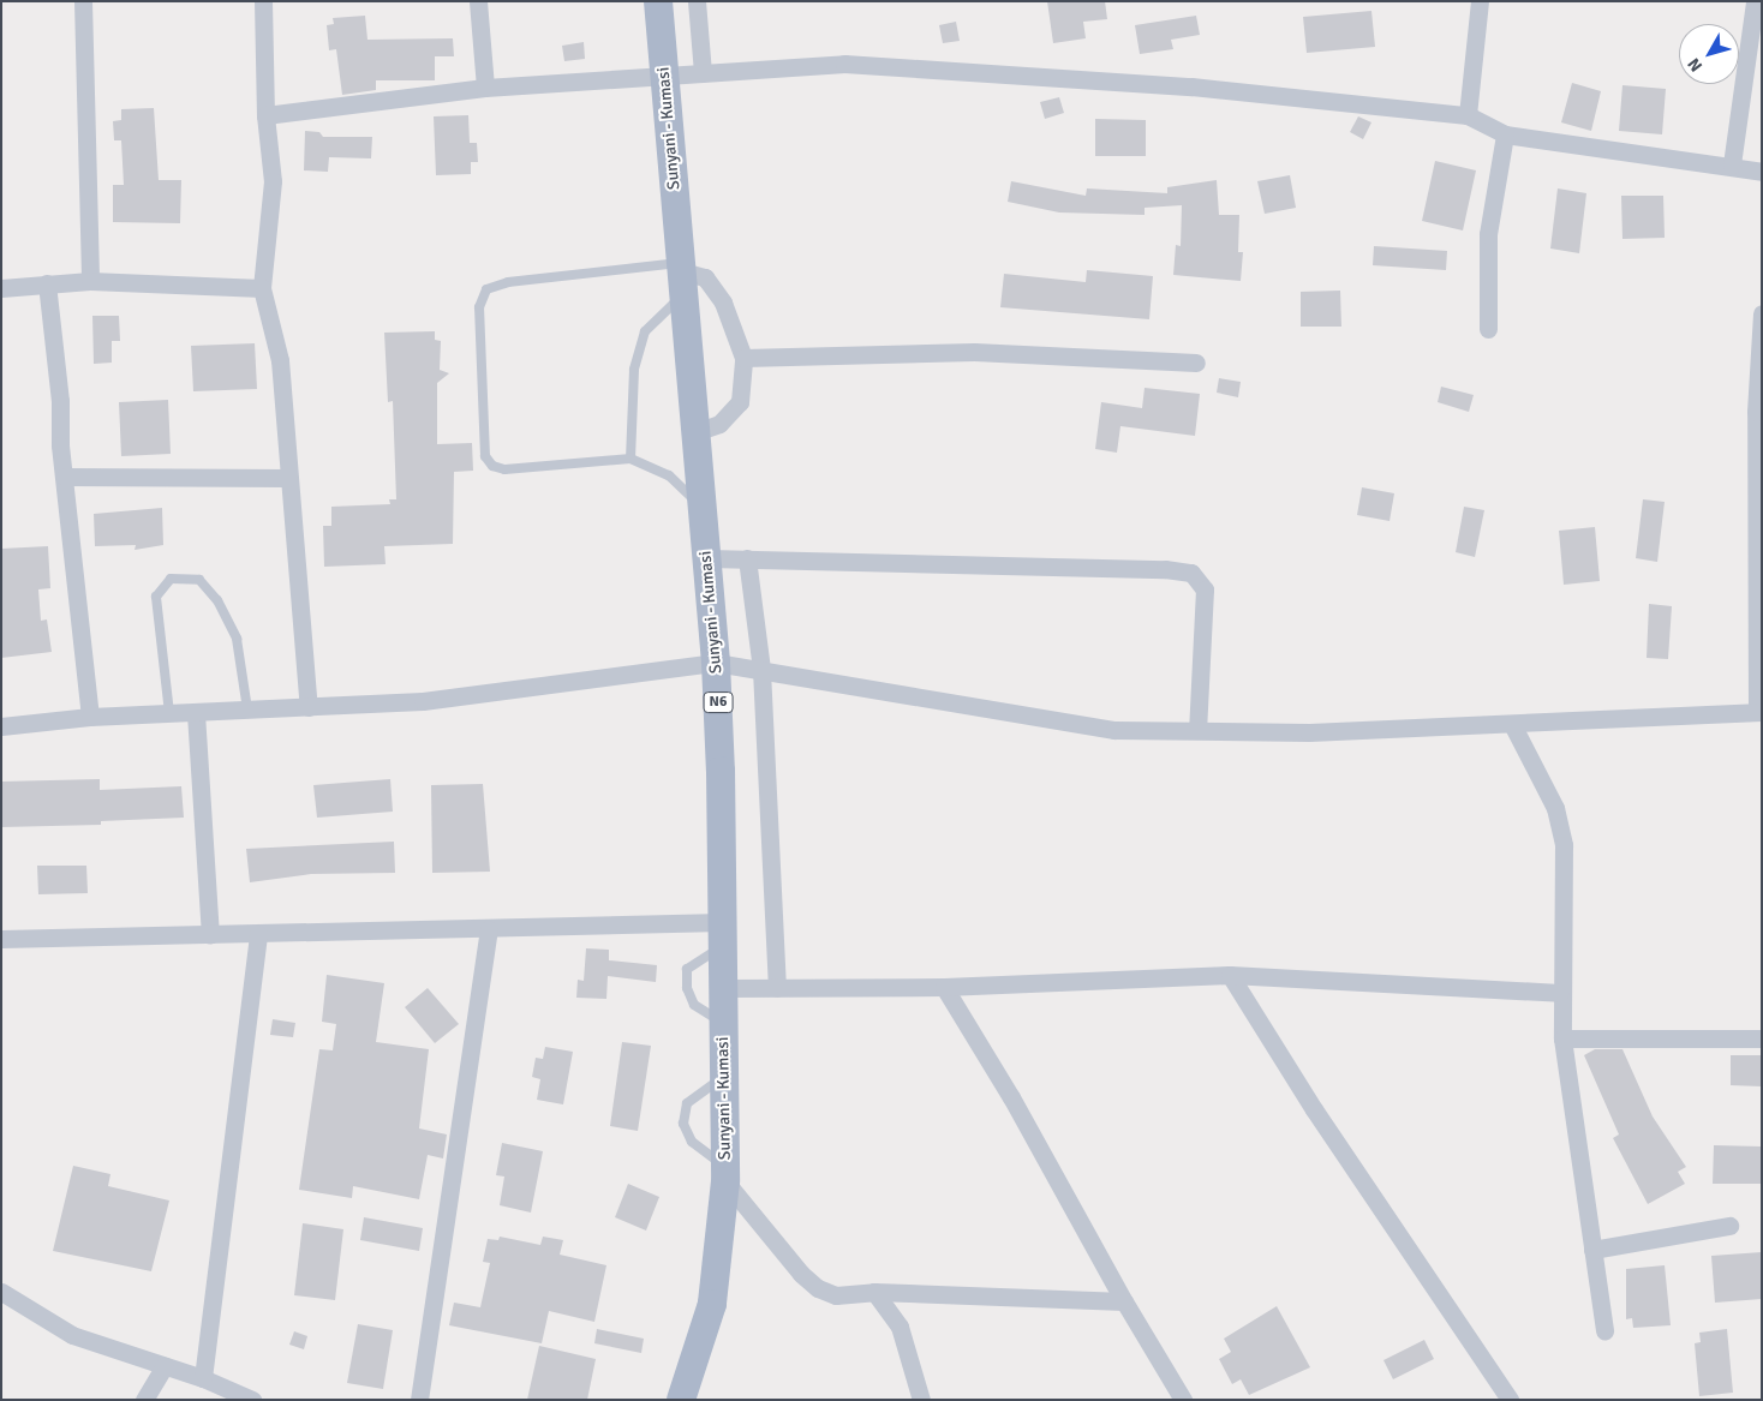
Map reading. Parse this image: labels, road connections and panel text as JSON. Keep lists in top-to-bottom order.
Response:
{
  "streets": {
    "main road": ["Sunyani - Kumasi", "N6"]
  },
  "north": "bottom left"
}
